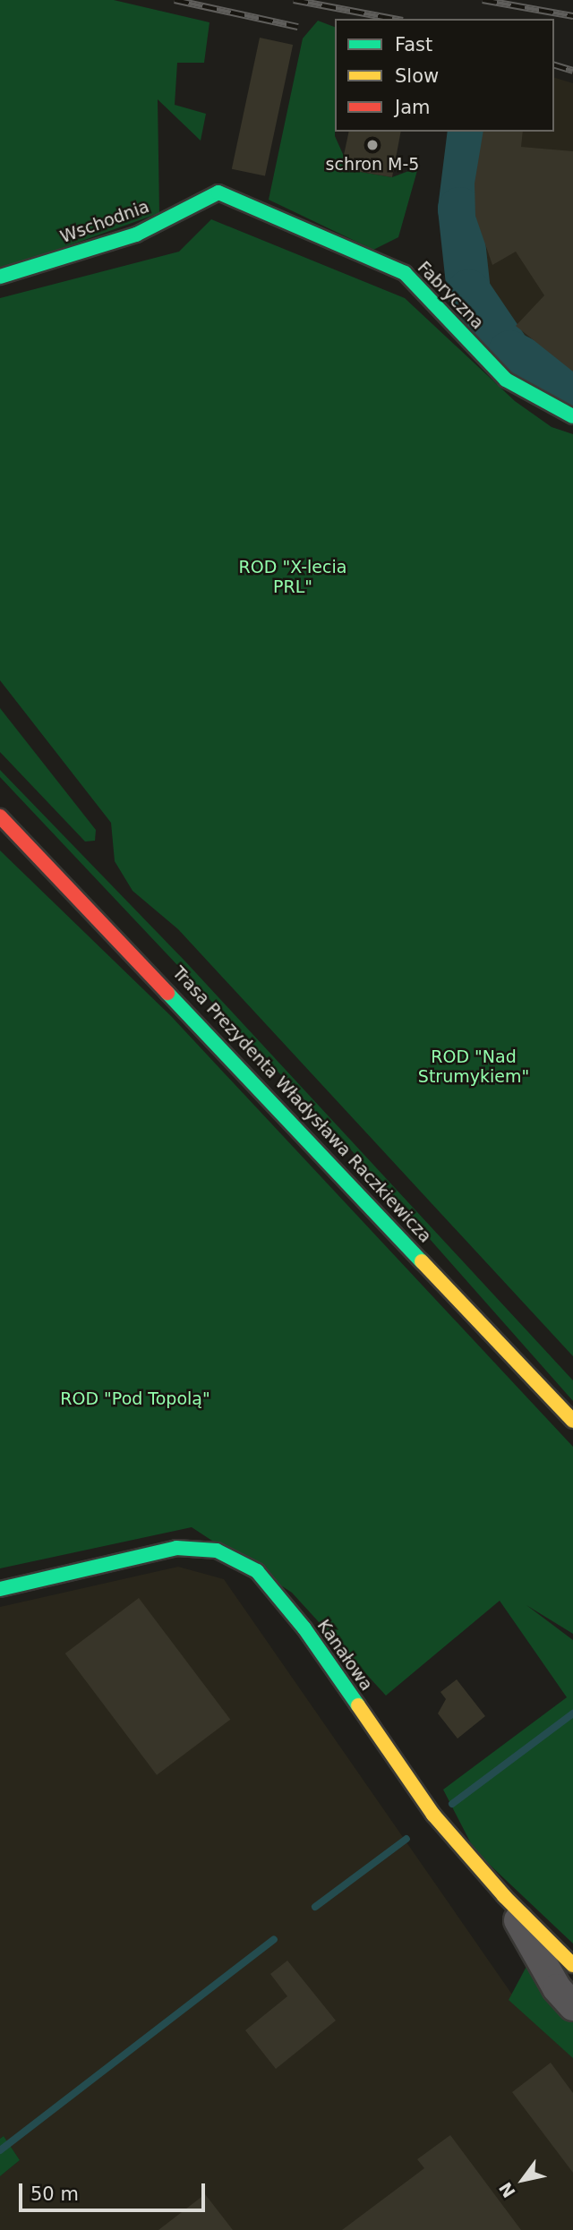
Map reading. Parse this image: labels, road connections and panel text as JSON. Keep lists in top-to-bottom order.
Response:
{
  "streets": {
    "street": [
      "Wschodnia",
      "Fabryczna",
      "Trasa Prezydenta Władysława Raczkiewicza",
      "Kanałowa"
    ]
  },
  "crossings": [
    ["Wschodnia", "Fabryczna"]
  ],
  "parks": ["ROD \"X-lecia PRL\"", "ROD \"Nad Strumykiem\"", "ROD \"Pod Topolą\""],
  "places": ["schron M-5"],
  "legend": ["Fast", "Slow", "Jam"],
  "scale_bar": "50 m",
  "north": "bottom left"
}
